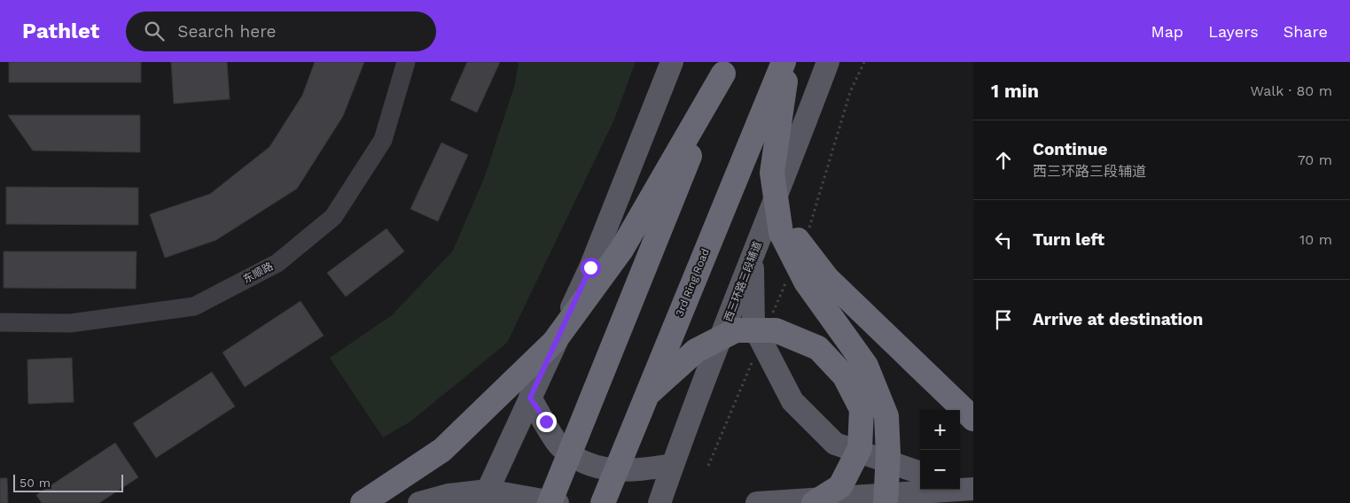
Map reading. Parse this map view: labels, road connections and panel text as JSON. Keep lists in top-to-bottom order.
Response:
{
  "streets": {
    "highway": ["3rd Ring Road"],
    "main road": ["西三环路三段辅道"],
    "street": ["东顺路"]
  },
  "scale_bar": "50 m",
  "page": {
    "header": "Pathlet",
    "search": "Search here",
    "nav": ["Map", "Layers", "Share"],
    "heading": ["1 min", "Walk · 80 m"],
    "list": [
      ["Continue", "西三环路三段辅道", "70 m"],
      ["Turn left", "10 m"],
      "Arrive at destination"
    ],
    "map_buttons": ["+", "−"],
    "scale": "50 m"
  }
}
